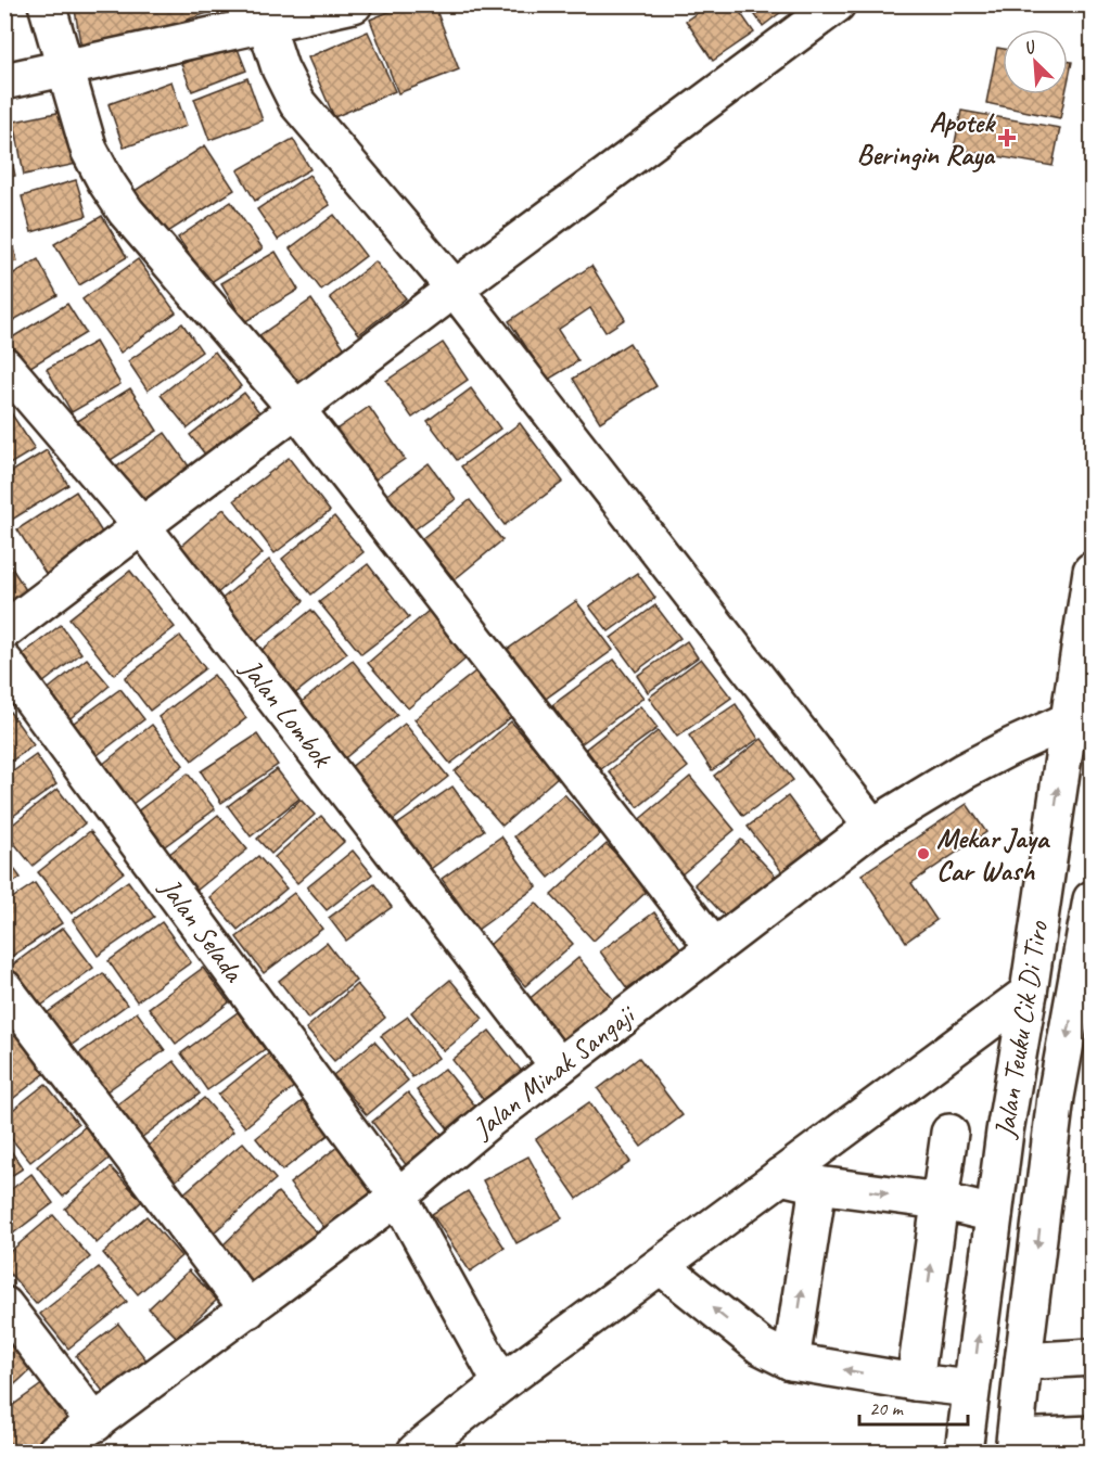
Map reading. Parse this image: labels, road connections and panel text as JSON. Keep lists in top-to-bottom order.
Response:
{
  "streets": {
    "street": [
      "Jalan Lombok",
      "Jalan Selada",
      "Jalan Teuku Cik Di Tiro",
      "Jalan Minak Sangaji"
    ]
  },
  "crossings": [
    ["Jalan Lombok", "Jalan Minak Sangaji"],
    ["Jalan Selada", "Jalan Minak Sangaji"],
    ["Jalan Teuku Cik Di Tiro", "Jalan Minak Sangaji"]
  ],
  "places": {
    "health": ["Apotek Beringin Raya"],
    "other": ["Mekar Jaya Car Wash"]
  },
  "scale_bar": "20 m",
  "north": "top left"
}
